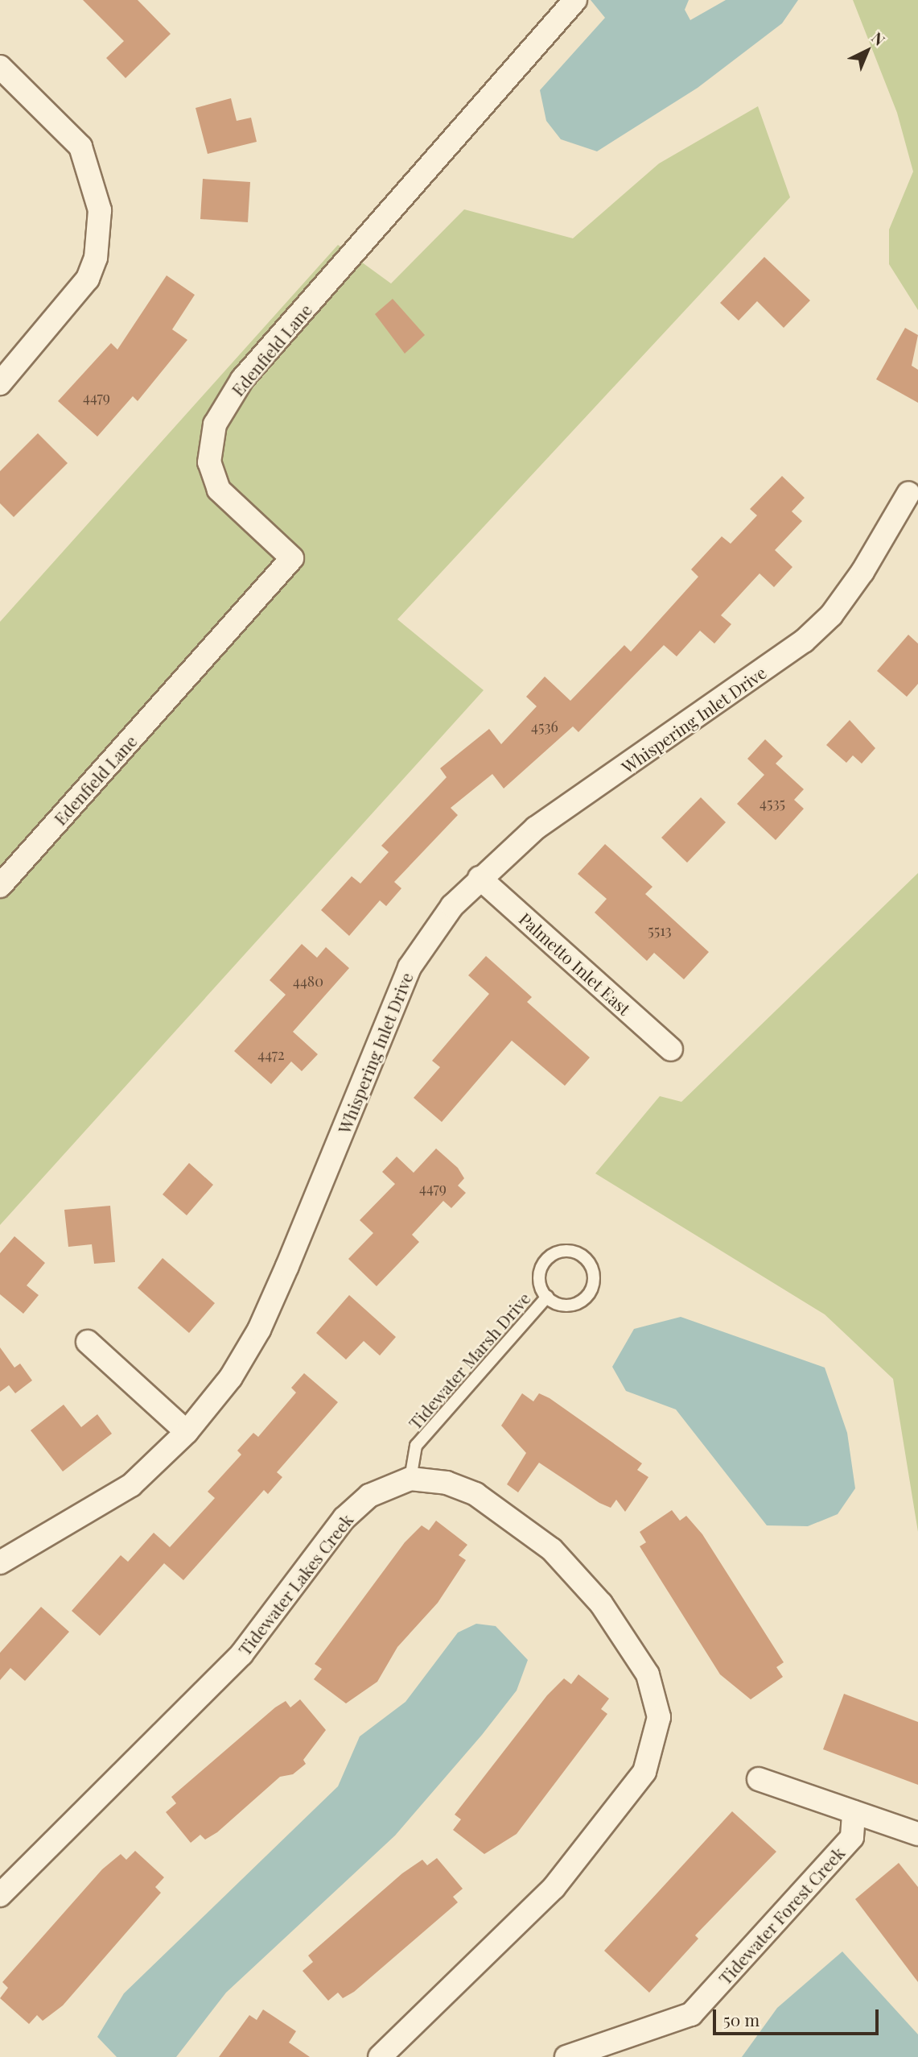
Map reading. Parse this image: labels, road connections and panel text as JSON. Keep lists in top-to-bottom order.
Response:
{
  "streets": {
    "street": [
      "Edenfield Lane",
      "Whispering Inlet Drive",
      "Palmetto Inlet East",
      "Tidewater Lakes Creek",
      "Tidewater Forest Creek"
    ],
    "lane": ["Tidewater Marsh Drive"]
  },
  "crossings": [
    ["Whispering Inlet Drive", "Palmetto Inlet East"],
    ["Tidewater Marsh Drive", "Tidewater Lakes Creek"]
  ],
  "house_numbers": [
    "4479",
    "4536",
    "4535",
    "5513",
    "4480",
    "4472",
    "4479"
  ],
  "scale_bar": "50 m",
  "north": "top right"
}
